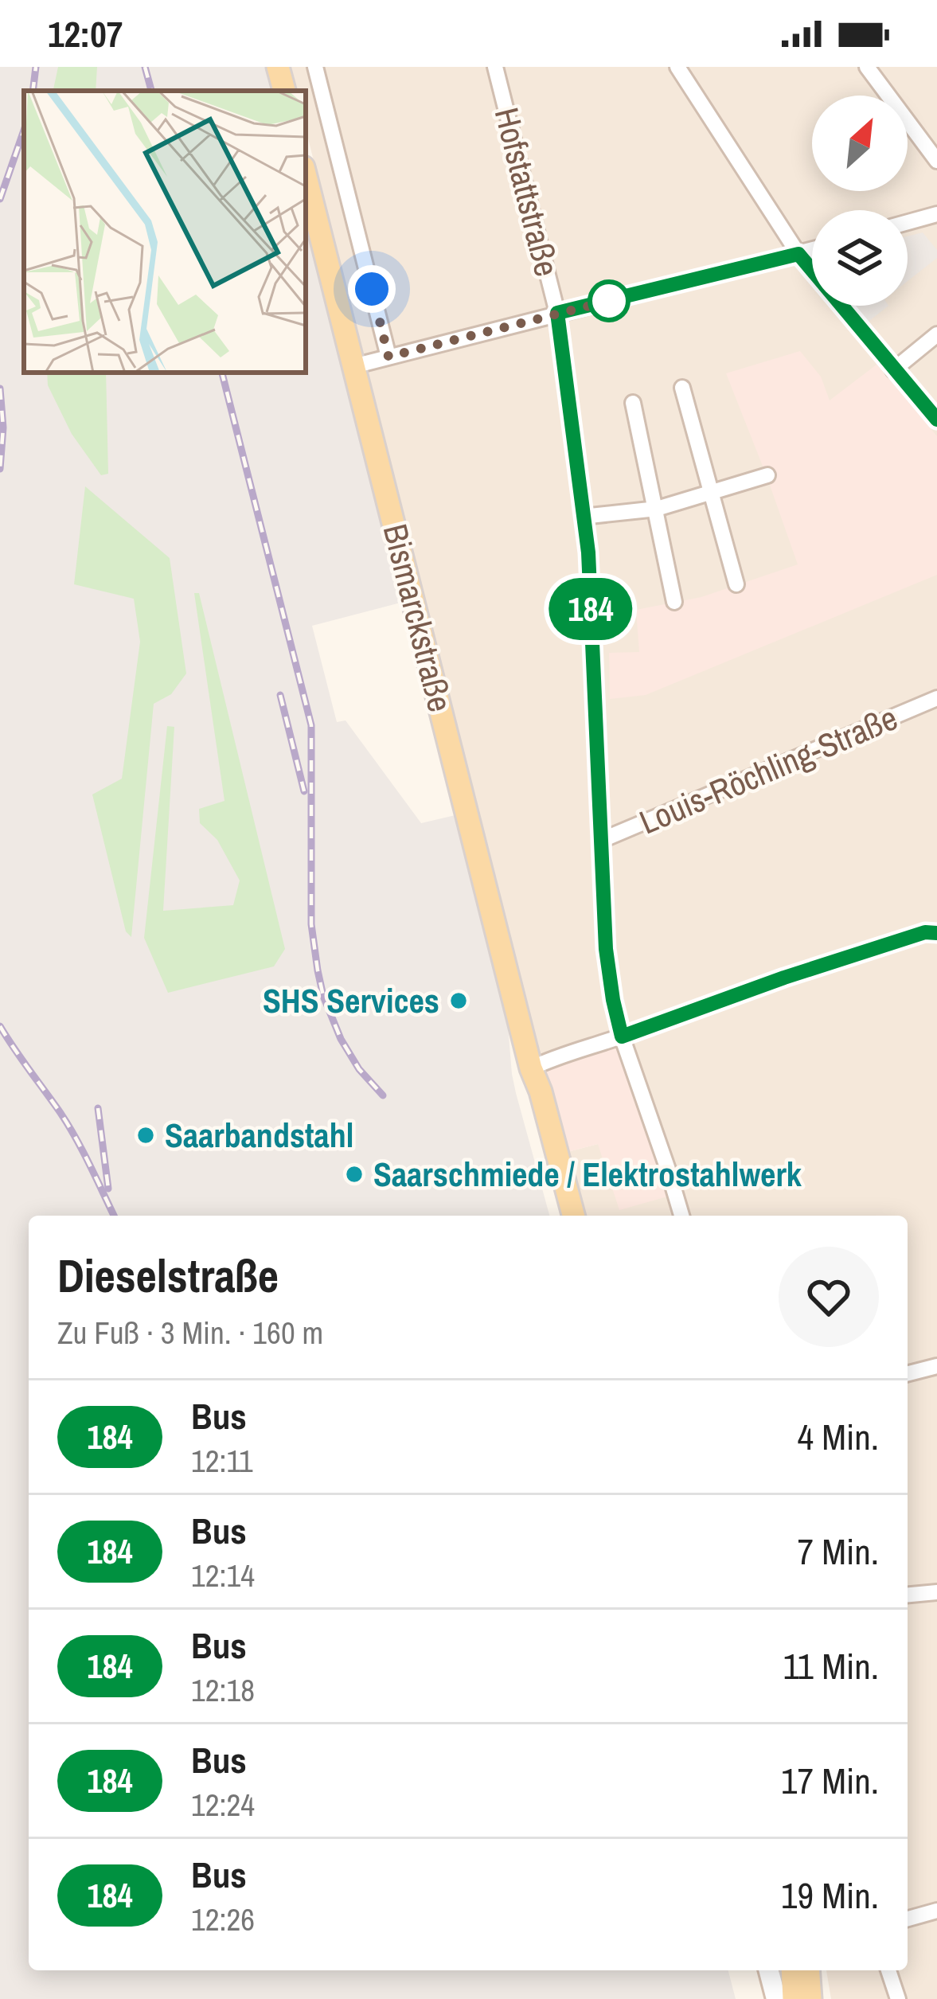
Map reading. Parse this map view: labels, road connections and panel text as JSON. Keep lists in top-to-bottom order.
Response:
{
  "streets": {
    "main road": ["Bismarckstraße"],
    "street": ["Hofstattstraße", "Louis-Röchling-Straße"]
  },
  "crossings": [
    ["Hofstattstraße", "Louis-Röchling-Straße"]
  ],
  "places": ["SHS Services", "Saarbandstahl", "Saarschmiede / Elektrostahlwerk"],
  "lines": ["bus line 184"],
  "north": "top right",
  "page": {
    "status": "12:07",
    "on_map": "184",
    "heading": ["Dieselstraße", "Zu Fuß · 3 Min. · 160 m"],
    "list": [
      {
        "mark": "184",
        "name": "Bus",
        "note": "12:11",
        "value": "4 Min."
      },
      {
        "mark": "184",
        "name": "Bus",
        "note": "12:14",
        "value": "7 Min."
      },
      {
        "mark": "184",
        "name": "Bus",
        "note": "12:18",
        "value": "11 Min."
      },
      {
        "mark": "184",
        "name": "Bus",
        "note": "12:24",
        "value": "17 Min."
      },
      {
        "mark": "184",
        "name": "Bus",
        "note": "12:26",
        "value": "19 Min."
      }
    ]
  }
}
